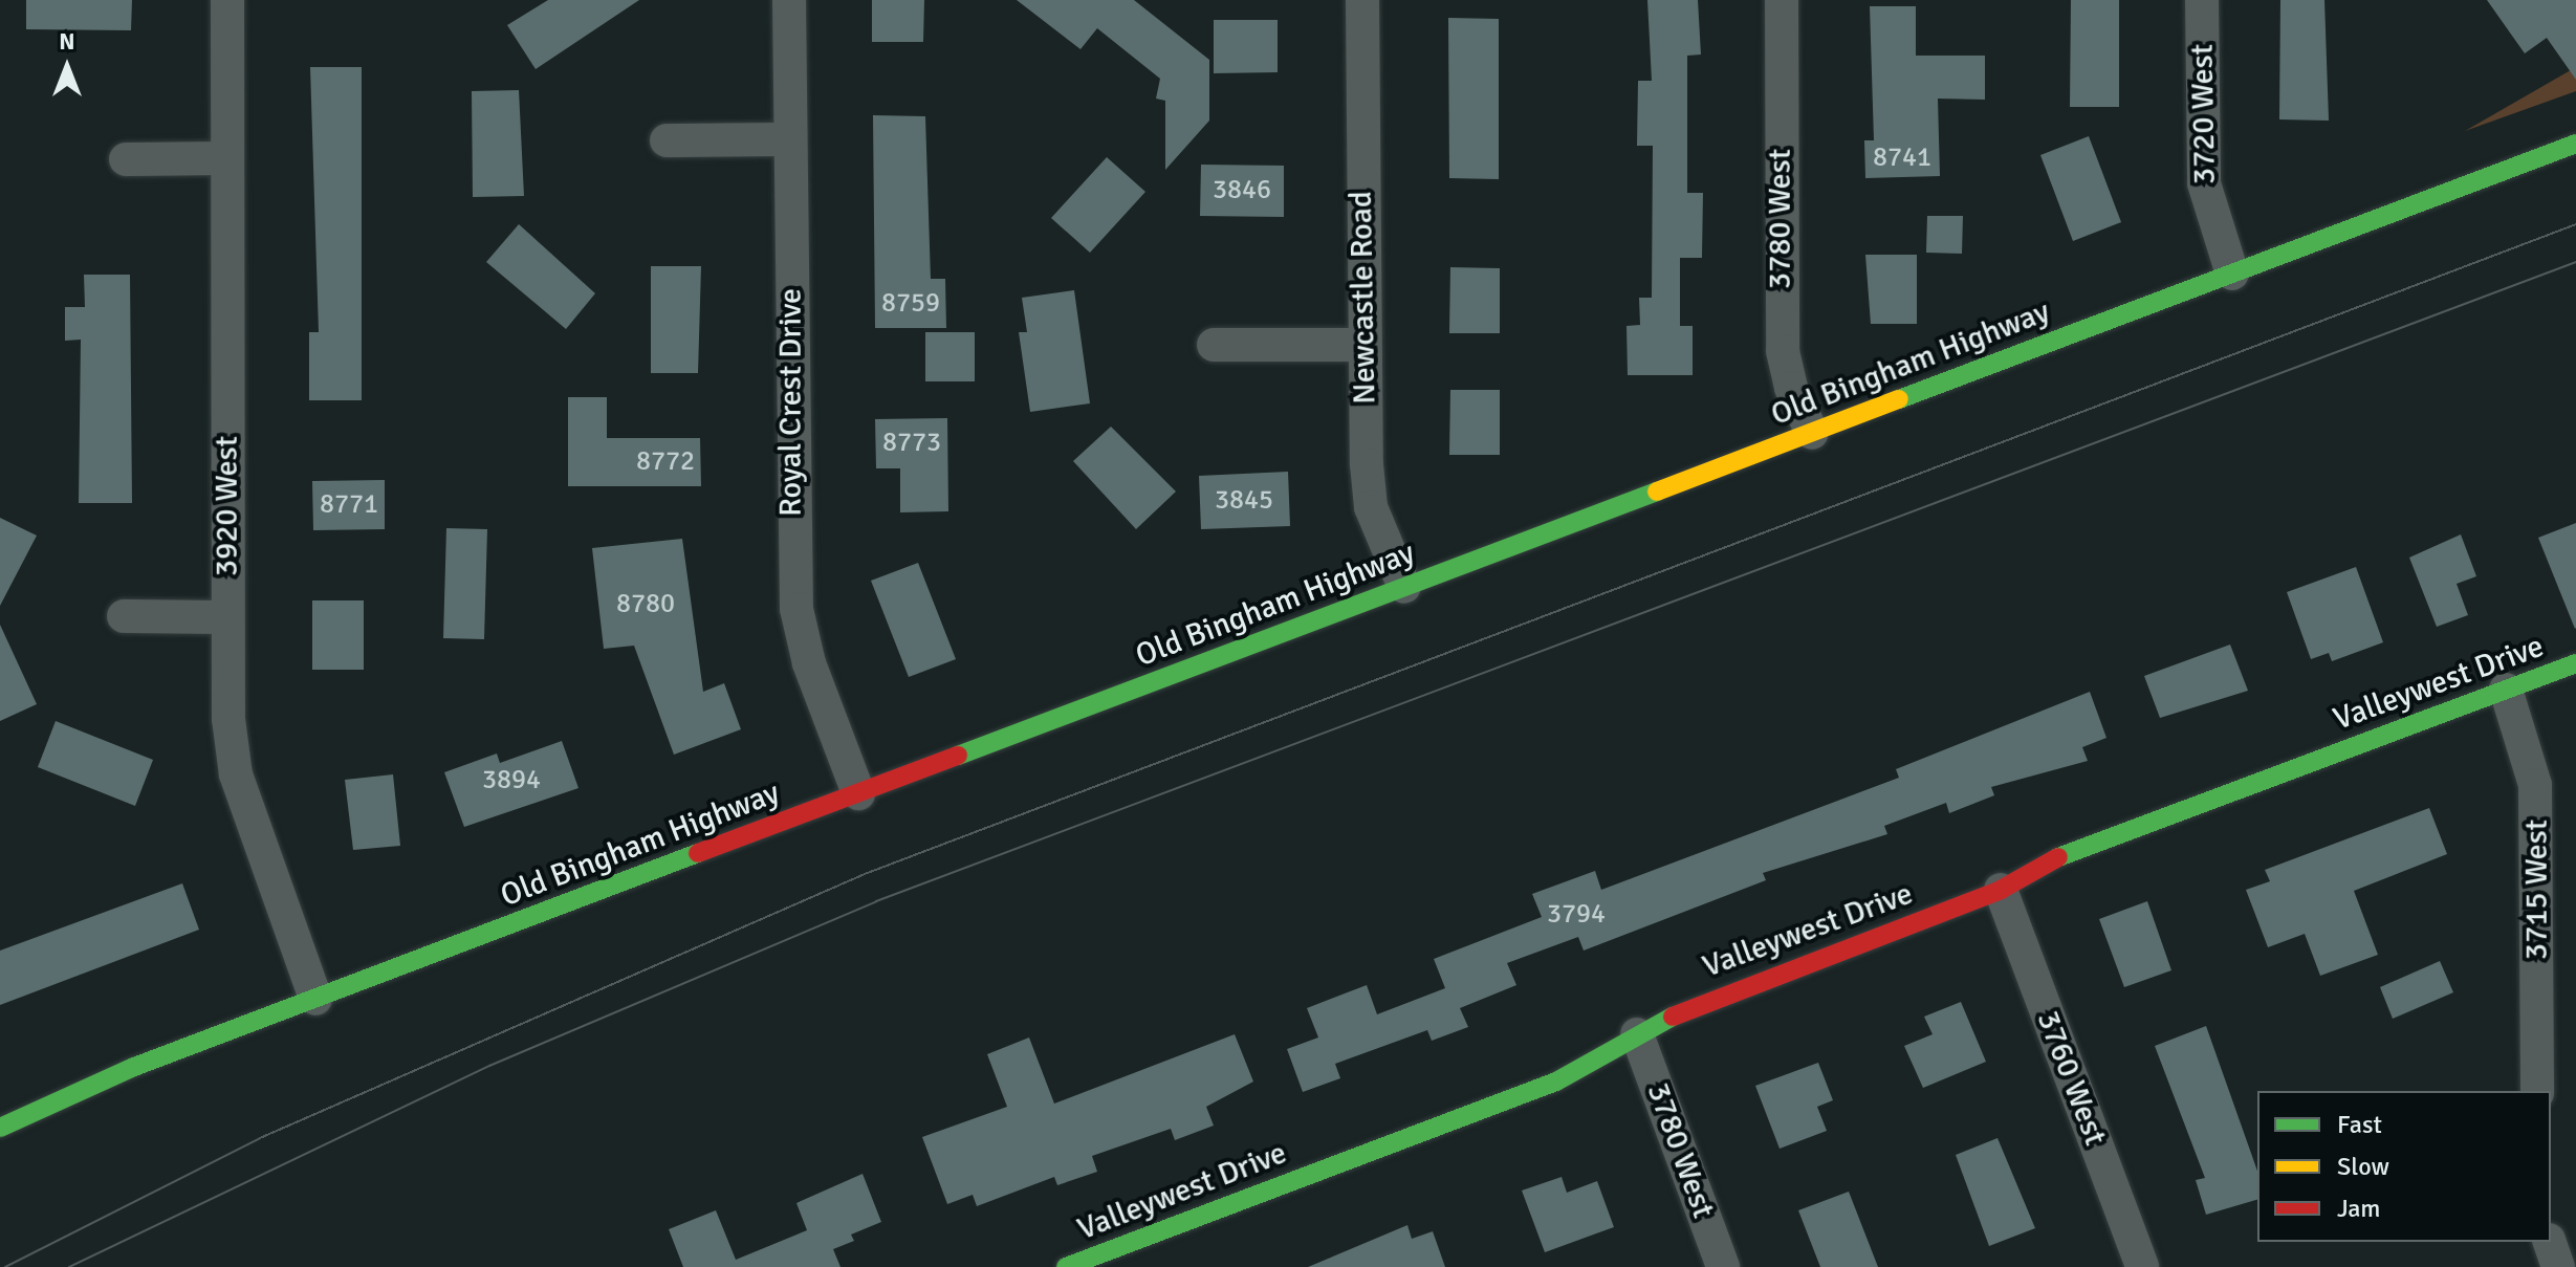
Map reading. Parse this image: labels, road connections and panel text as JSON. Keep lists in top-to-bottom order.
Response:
{
  "streets": {
    "street": [
      "3720 West",
      "3780 West",
      "Newcastle Road",
      "Old Bingham Highway",
      "Royal Crest Drive",
      "3920 West",
      "Valleywest Drive",
      "3715 West",
      "3760 West"
    ]
  },
  "crossings": [
    ["3720 West", "Old Bingham Highway"],
    ["3780 West", "Old Bingham Highway"],
    ["3780 West", "Valleywest Drive"],
    ["Newcastle Road", "Old Bingham Highway"],
    ["Old Bingham Highway", "Royal Crest Drive"],
    ["Old Bingham Highway", "3920 West"],
    ["Valleywest Drive", "3715 West"],
    ["Valleywest Drive", "3760 West"]
  ],
  "house_numbers": [
    "8741",
    "3846",
    "8759",
    "8773",
    "8772",
    "3845",
    "8771",
    "8780",
    "3894",
    "3794"
  ],
  "legend": ["Fast", "Slow", "Jam"],
  "north": "top"
}
